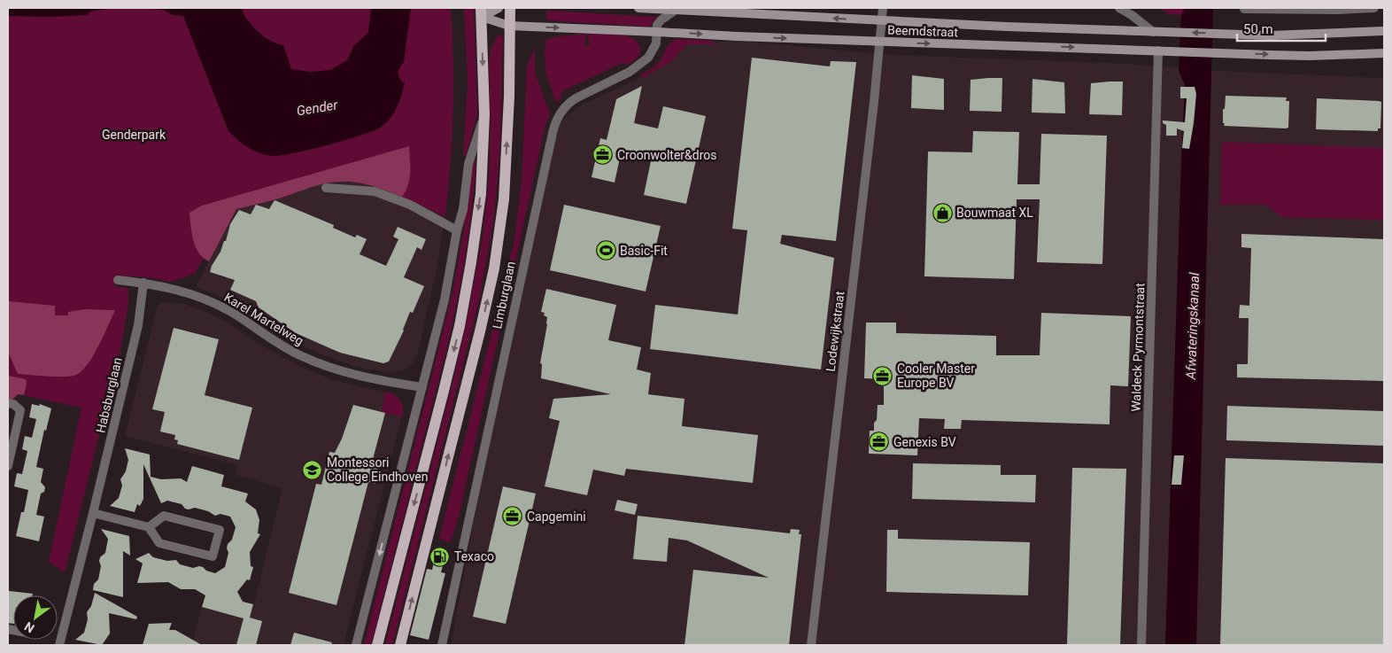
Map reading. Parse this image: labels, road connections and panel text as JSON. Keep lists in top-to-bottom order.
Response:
{
  "streets": {
    "main road": ["Beemdstraat", "Limburglaan"],
    "street": [
      "Karel Martelweg",
      "Lodewijkstraat",
      "Waldeck Pyrmontstraat",
      "Habsburglaan"
    ]
  },
  "crossings": [
    ["Beemdstraat", "Limburglaan"],
    ["Beemdstraat", "Lodewijkstraat"],
    ["Beemdstraat", "Waldeck Pyrmontstraat"],
    ["Karel Martelweg", "Habsburglaan"]
  ],
  "water": ["Gender", "Afwateringskanaal"],
  "parks": ["Genderpark"],
  "places": {
    "office": [
      "Croonwolter&dros",
      "Cooler Master Europe BV",
      "Genexis BV",
      "Capgemini"
    ],
    "shop": ["Bouwmaat XL"],
    "sports": ["Basic-Fit"],
    "school or university": ["Montessori College Eindhoven"],
    "fuel station": ["Texaco"]
  },
  "scale_bar": "50 m",
  "north": "bottom left"
}
